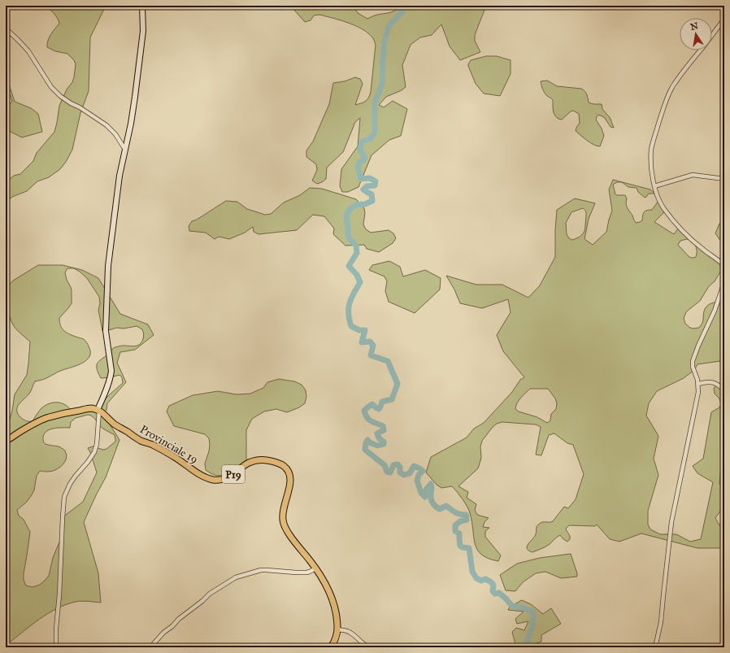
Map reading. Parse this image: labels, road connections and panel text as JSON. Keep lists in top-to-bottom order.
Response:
{
  "streets": {
    "main road": ["Provinciale 19", "P19"]
  },
  "north": "top"
}
